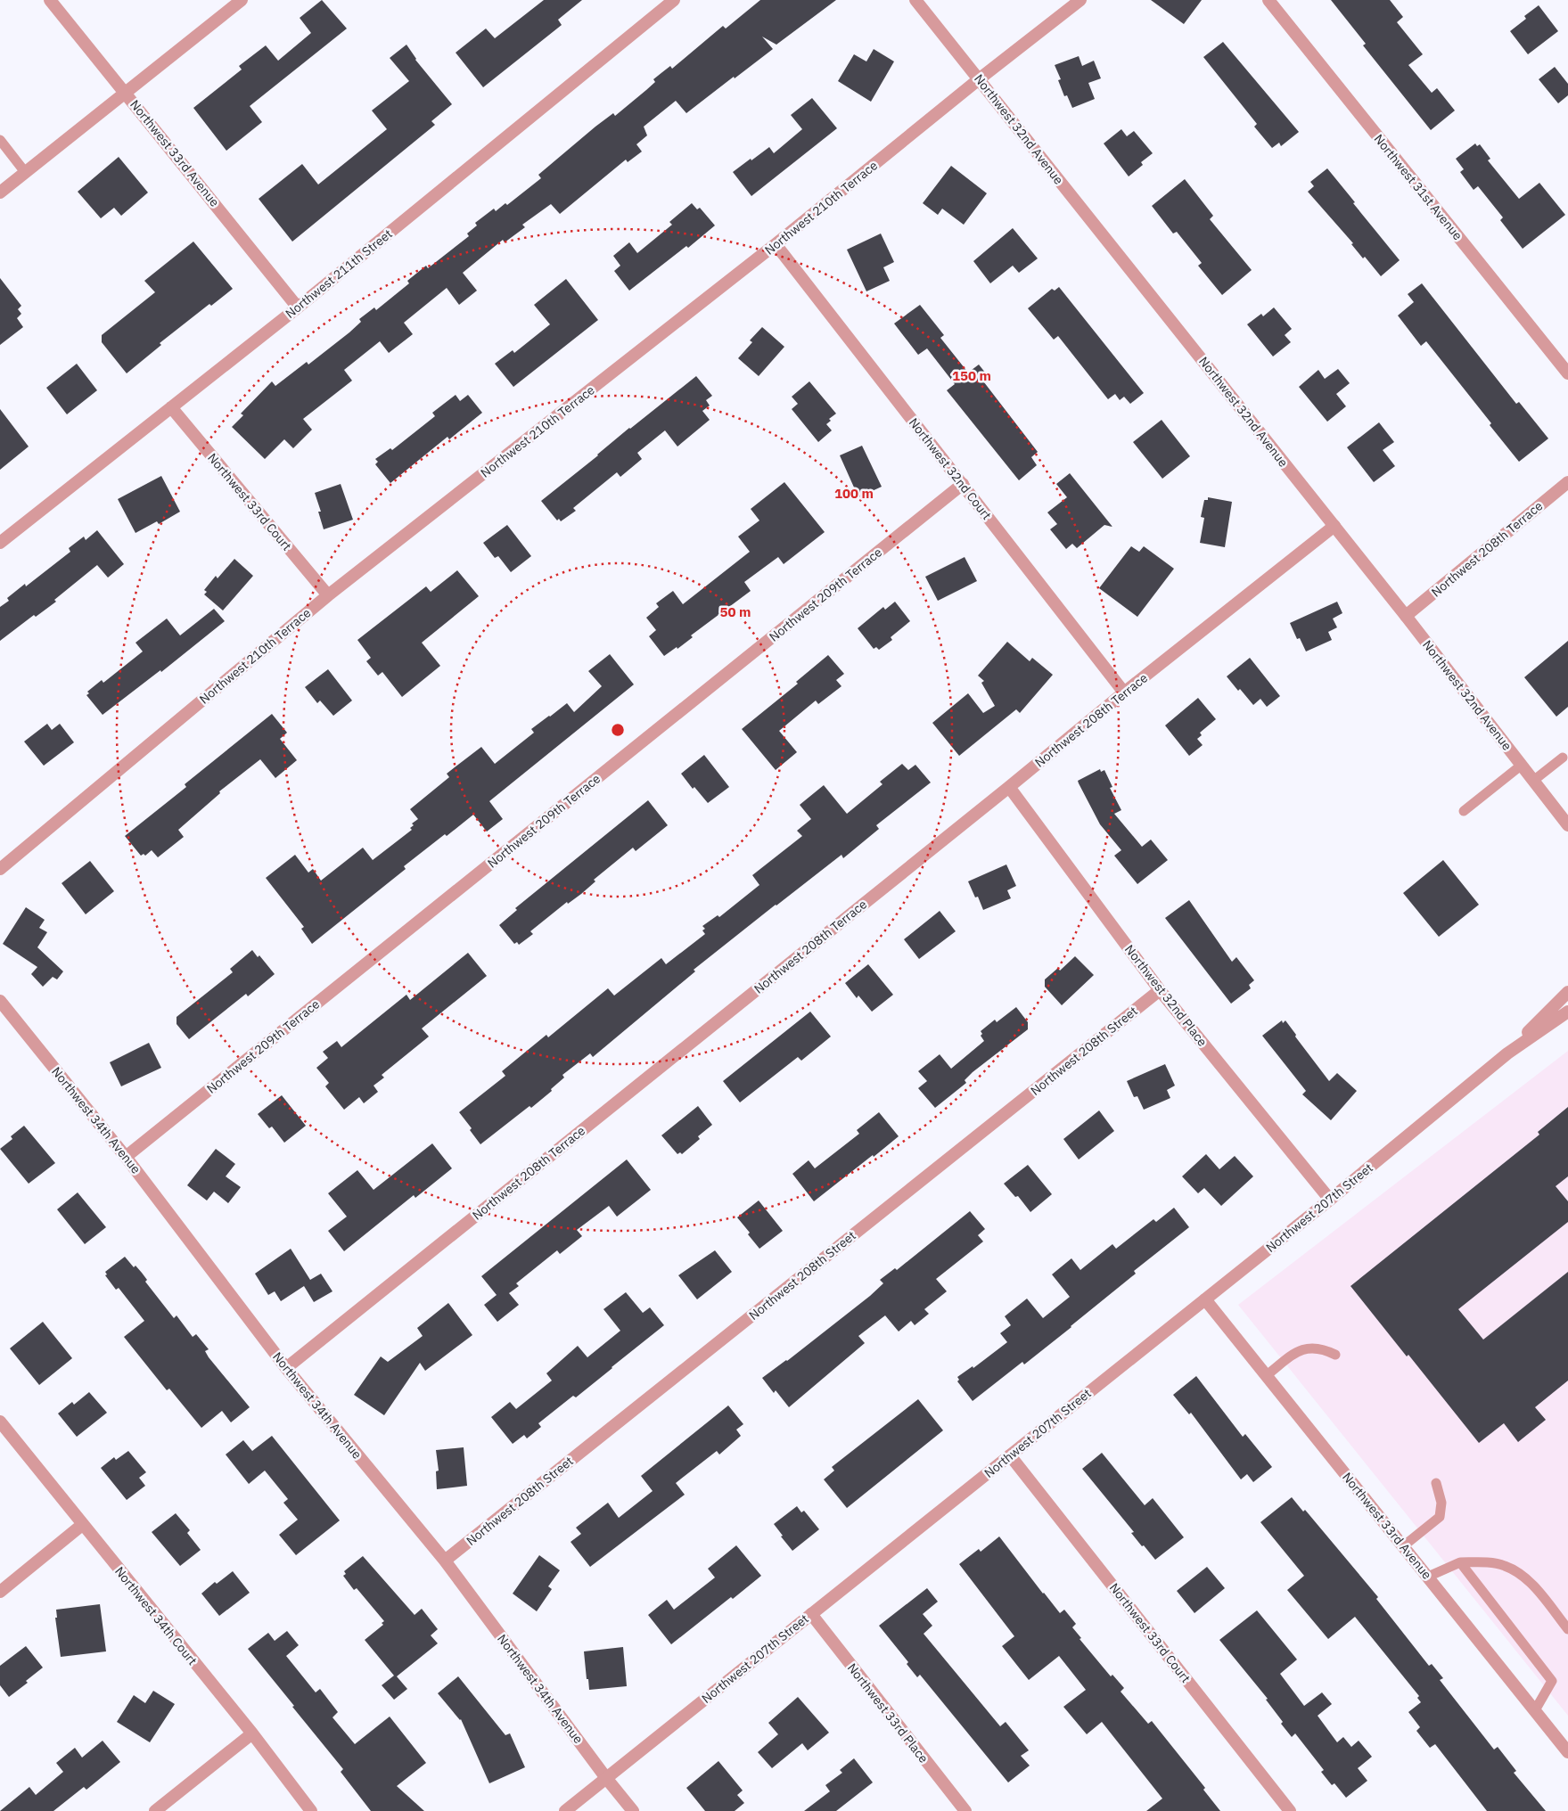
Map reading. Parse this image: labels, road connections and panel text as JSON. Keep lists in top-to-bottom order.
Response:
{
  "streets": {
    "street": [
      "Northwest 32nd Avenue",
      "Northwest 33rd Avenue",
      "Northwest 31st Avenue",
      "Northwest 210th Terrace",
      "Northwest 211th Street",
      "Northwest 32nd Court",
      "Northwest 33rd Court",
      "Northwest 208th Terrace",
      "Northwest 209th Terrace",
      "Northwest 32nd Place",
      "Northwest 208th Street",
      "Northwest 34th Avenue",
      "Northwest 207th Street",
      "Northwest 34th Court",
      "Northwest 33rd Place"
    ]
  },
  "crossings": [
    ["Northwest 32nd Avenue", "Northwest 210th Terrace"],
    ["Northwest 32nd Avenue", "Northwest 208th Terrace"],
    ["Northwest 33rd Avenue", "Northwest 211th Street"],
    ["Northwest 33rd Avenue", "Northwest 207th Street"],
    ["Northwest 210th Terrace", "Northwest 32nd Court"],
    ["Northwest 210th Terrace", "Northwest 33rd Court"],
    ["Northwest 211th Street", "Northwest 33rd Court"],
    ["Northwest 32nd Court", "Northwest 208th Terrace"],
    ["Northwest 32nd Court", "Northwest 209th Terrace"],
    ["Northwest 33rd Court", "Northwest 207th Street"],
    ["Northwest 208th Terrace", "Northwest 32nd Place"],
    ["Northwest 208th Terrace", "Northwest 34th Avenue"],
    ["Northwest 209th Terrace", "Northwest 34th Avenue"],
    ["Northwest 32nd Place", "Northwest 208th Street"],
    ["Northwest 32nd Place", "Northwest 207th Street"],
    ["Northwest 208th Street", "Northwest 34th Avenue"],
    ["Northwest 34th Avenue", "Northwest 207th Street"],
    ["Northwest 207th Street", "Northwest 33rd Place"]
  ],
  "rings": ["150 m", "100 m", "50 m"]
}
